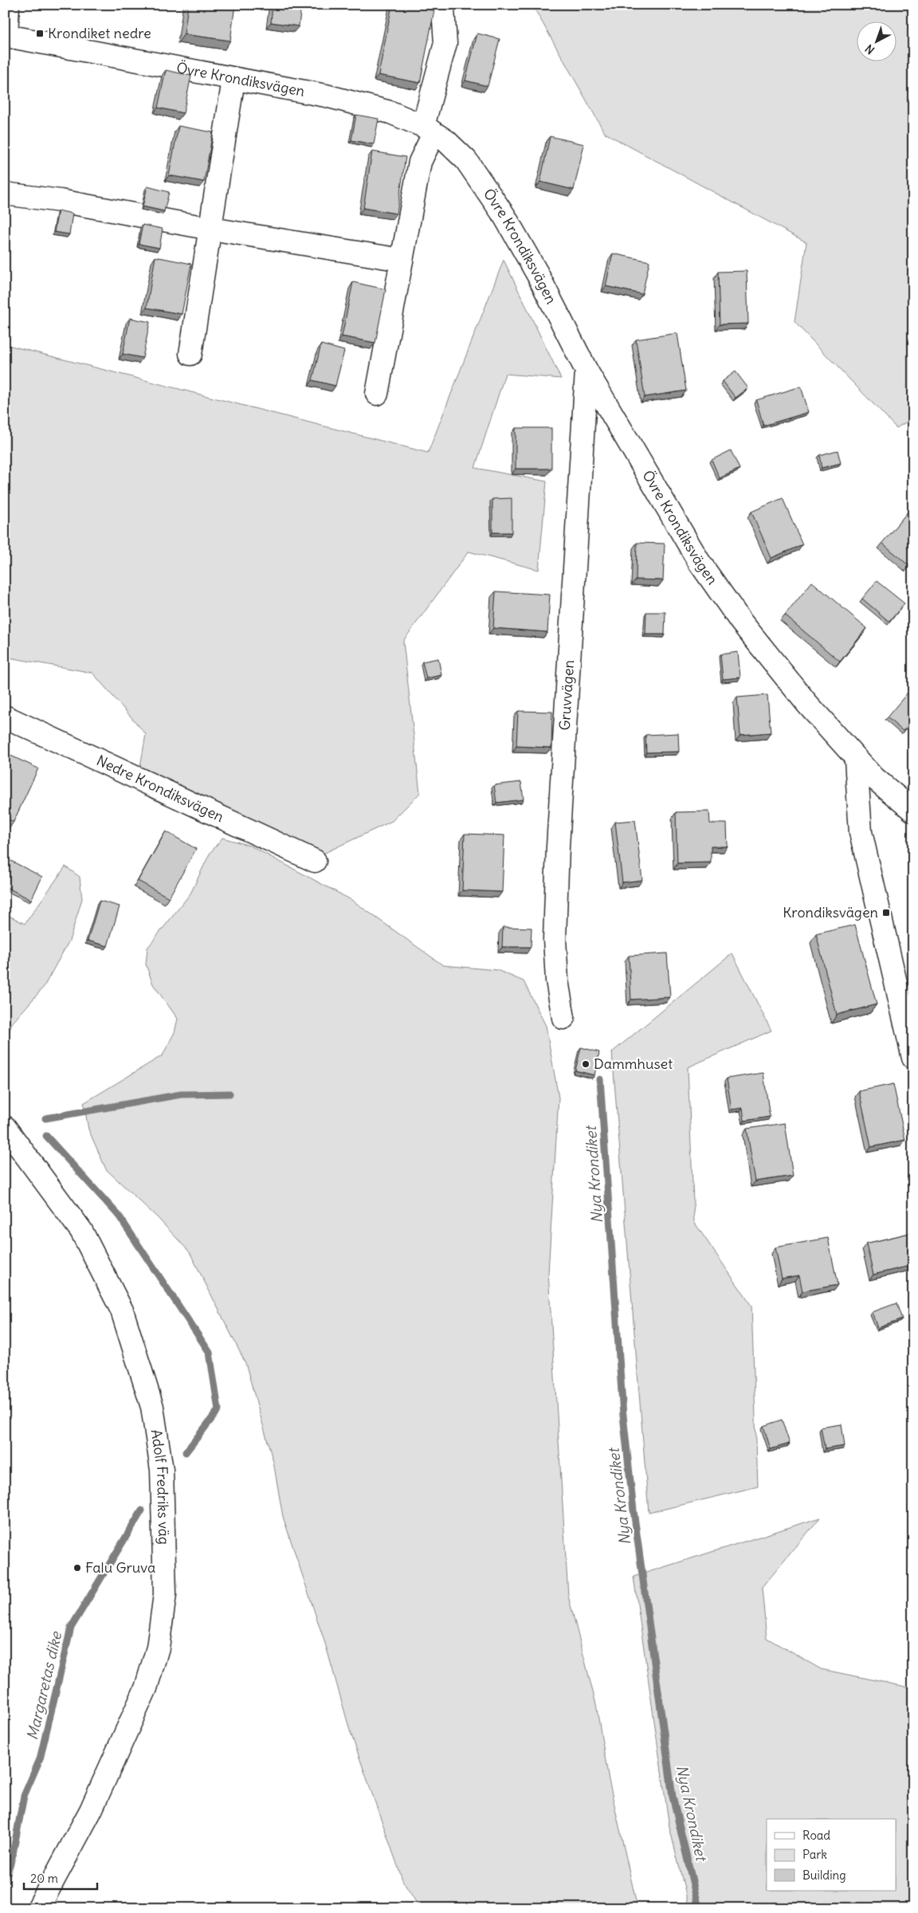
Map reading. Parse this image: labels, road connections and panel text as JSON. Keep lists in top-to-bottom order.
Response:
{
  "streets": {
    "street": [
      "Övre Krondiksvägen",
      "Gruvvägen",
      "Nedre Krondiksvägen",
      "Adolf Fredriks väg"
    ]
  },
  "crossings": [
    ["Övre Krondiksvägen", "Gruvvägen"]
  ],
  "water": ["Nya Krondiket", "Margaretas dike"],
  "places": {
    "transit": ["Krondiket nedre", "Krondiksvägen"],
    "other": ["Dammhuset", "Falu Gruva"]
  },
  "legend": ["Road", "Park", "Building"],
  "scale_bar": "20 m",
  "north": "bottom left"
}
